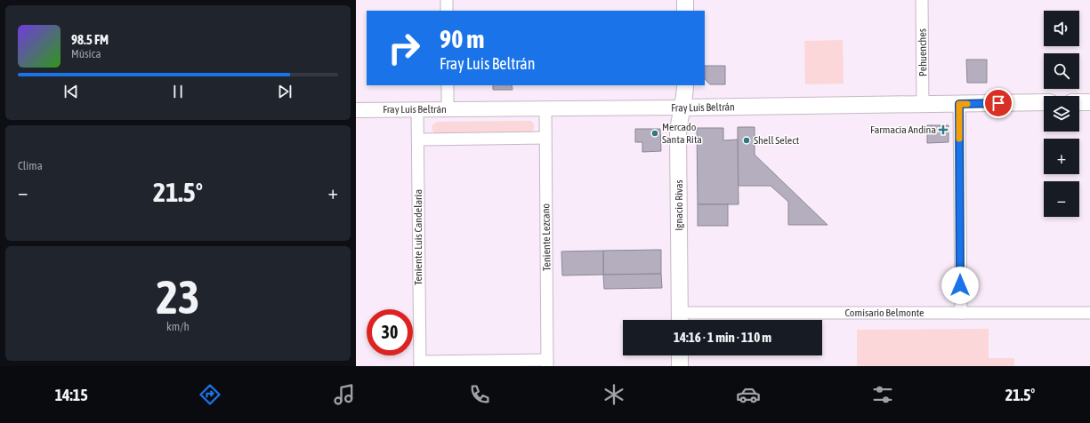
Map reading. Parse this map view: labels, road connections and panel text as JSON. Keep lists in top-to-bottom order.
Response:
{
  "streets": {
    "main road": ["Fray Luis Beltrán", "Ignacio Rivas"],
    "street": [
      "Pehuenches",
      "Teniente Luis Candelaria",
      "Teniente Lezcano",
      "Comisario Belmonte"
    ]
  },
  "crossings": [
    ["Pehuenches", "Fray Luis Beltrán"],
    ["Fray Luis Beltrán", "Ignacio Rivas"],
    ["Fray Luis Beltrán", "Teniente Luis Candelaria"],
    ["Fray Luis Beltrán", "Teniente Lezcano"],
    ["Ignacio Rivas", "Comisario Belmonte"]
  ],
  "places": {
    "health": ["Farmacia Andina"],
    "other": ["Mercado Santa Rita", "Shell Select"]
  },
  "page": {
    "map_buttons": ["+", "−"],
    "turn": ["90 m", "Fray Luis Beltrán"],
    "song": ["98.5 FM", "Música"],
    "tile": [
      "Clima",
      ["23", "km/h"]
    ],
    "heat": ["−", "21.5°", "+"],
    "limit": "30",
    "trip": "14:16 · 1 min · 110 m",
    "tabs": ["14:15", "21.5°"]
  }
}
